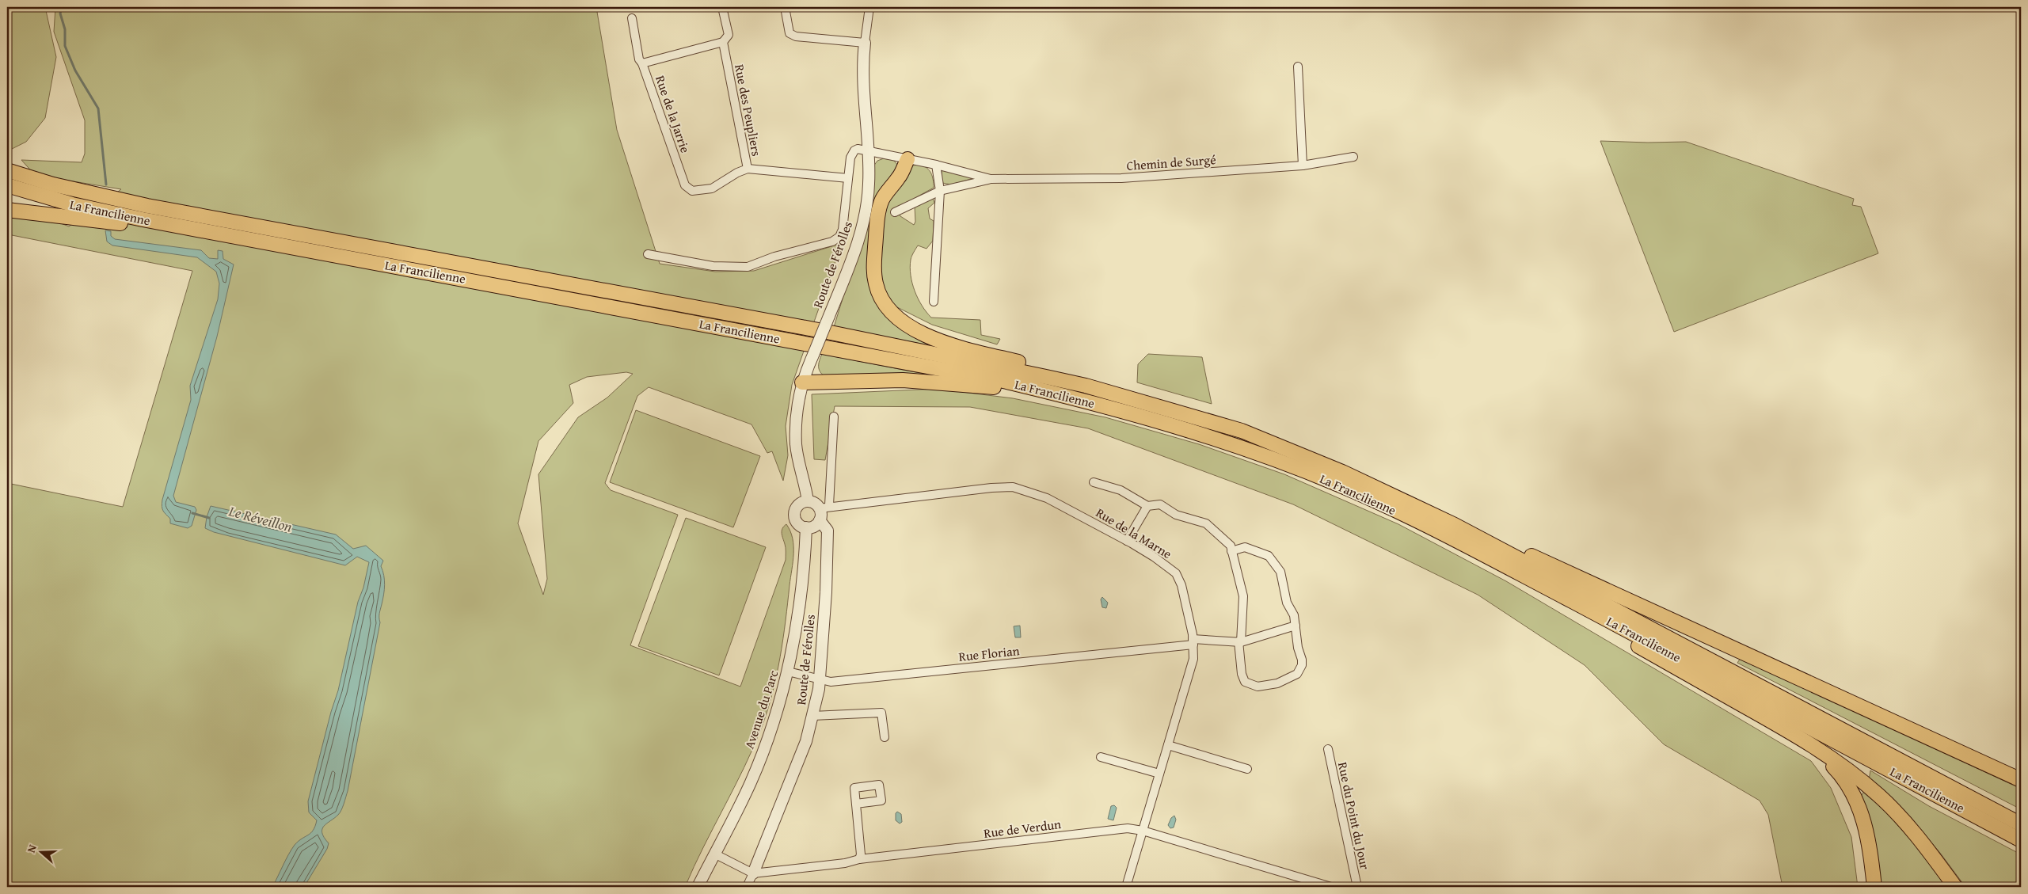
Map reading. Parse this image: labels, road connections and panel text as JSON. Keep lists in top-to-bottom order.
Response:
{
  "streets": {
    "highway": ["La Francilienne"],
    "street": [
      "Rue des Peupliers",
      "Rue de la Jarrie",
      "Chemin de Surgé",
      "Route de Férolles",
      "Rue de la Marne",
      "Rue Florian",
      "Avenue du Parc",
      "Rue du Point du Jour",
      "Rue de Verdun"
    ]
  },
  "crossings": [
    ["Rue des Peupliers", "Rue de la Jarrie"],
    ["Rue des Peupliers", "Chemin de Surgé"],
    ["Chemin de Surgé", "Route de Férolles"],
    ["Route de Férolles", "Rue de la Marne"],
    ["Route de Férolles", "Rue Florian"],
    ["Route de Férolles", "Avenue du Parc"],
    ["Route de Férolles", "Rue de Verdun"],
    ["Rue de la Marne", "Rue Florian"],
    ["Rue de la Marne", "Avenue du Parc"],
    ["Rue de la Marne", "Rue de Verdun"],
    ["Rue Florian", "Avenue du Parc"]
  ],
  "water": ["Le Réveillon"],
  "north": "left"
}
